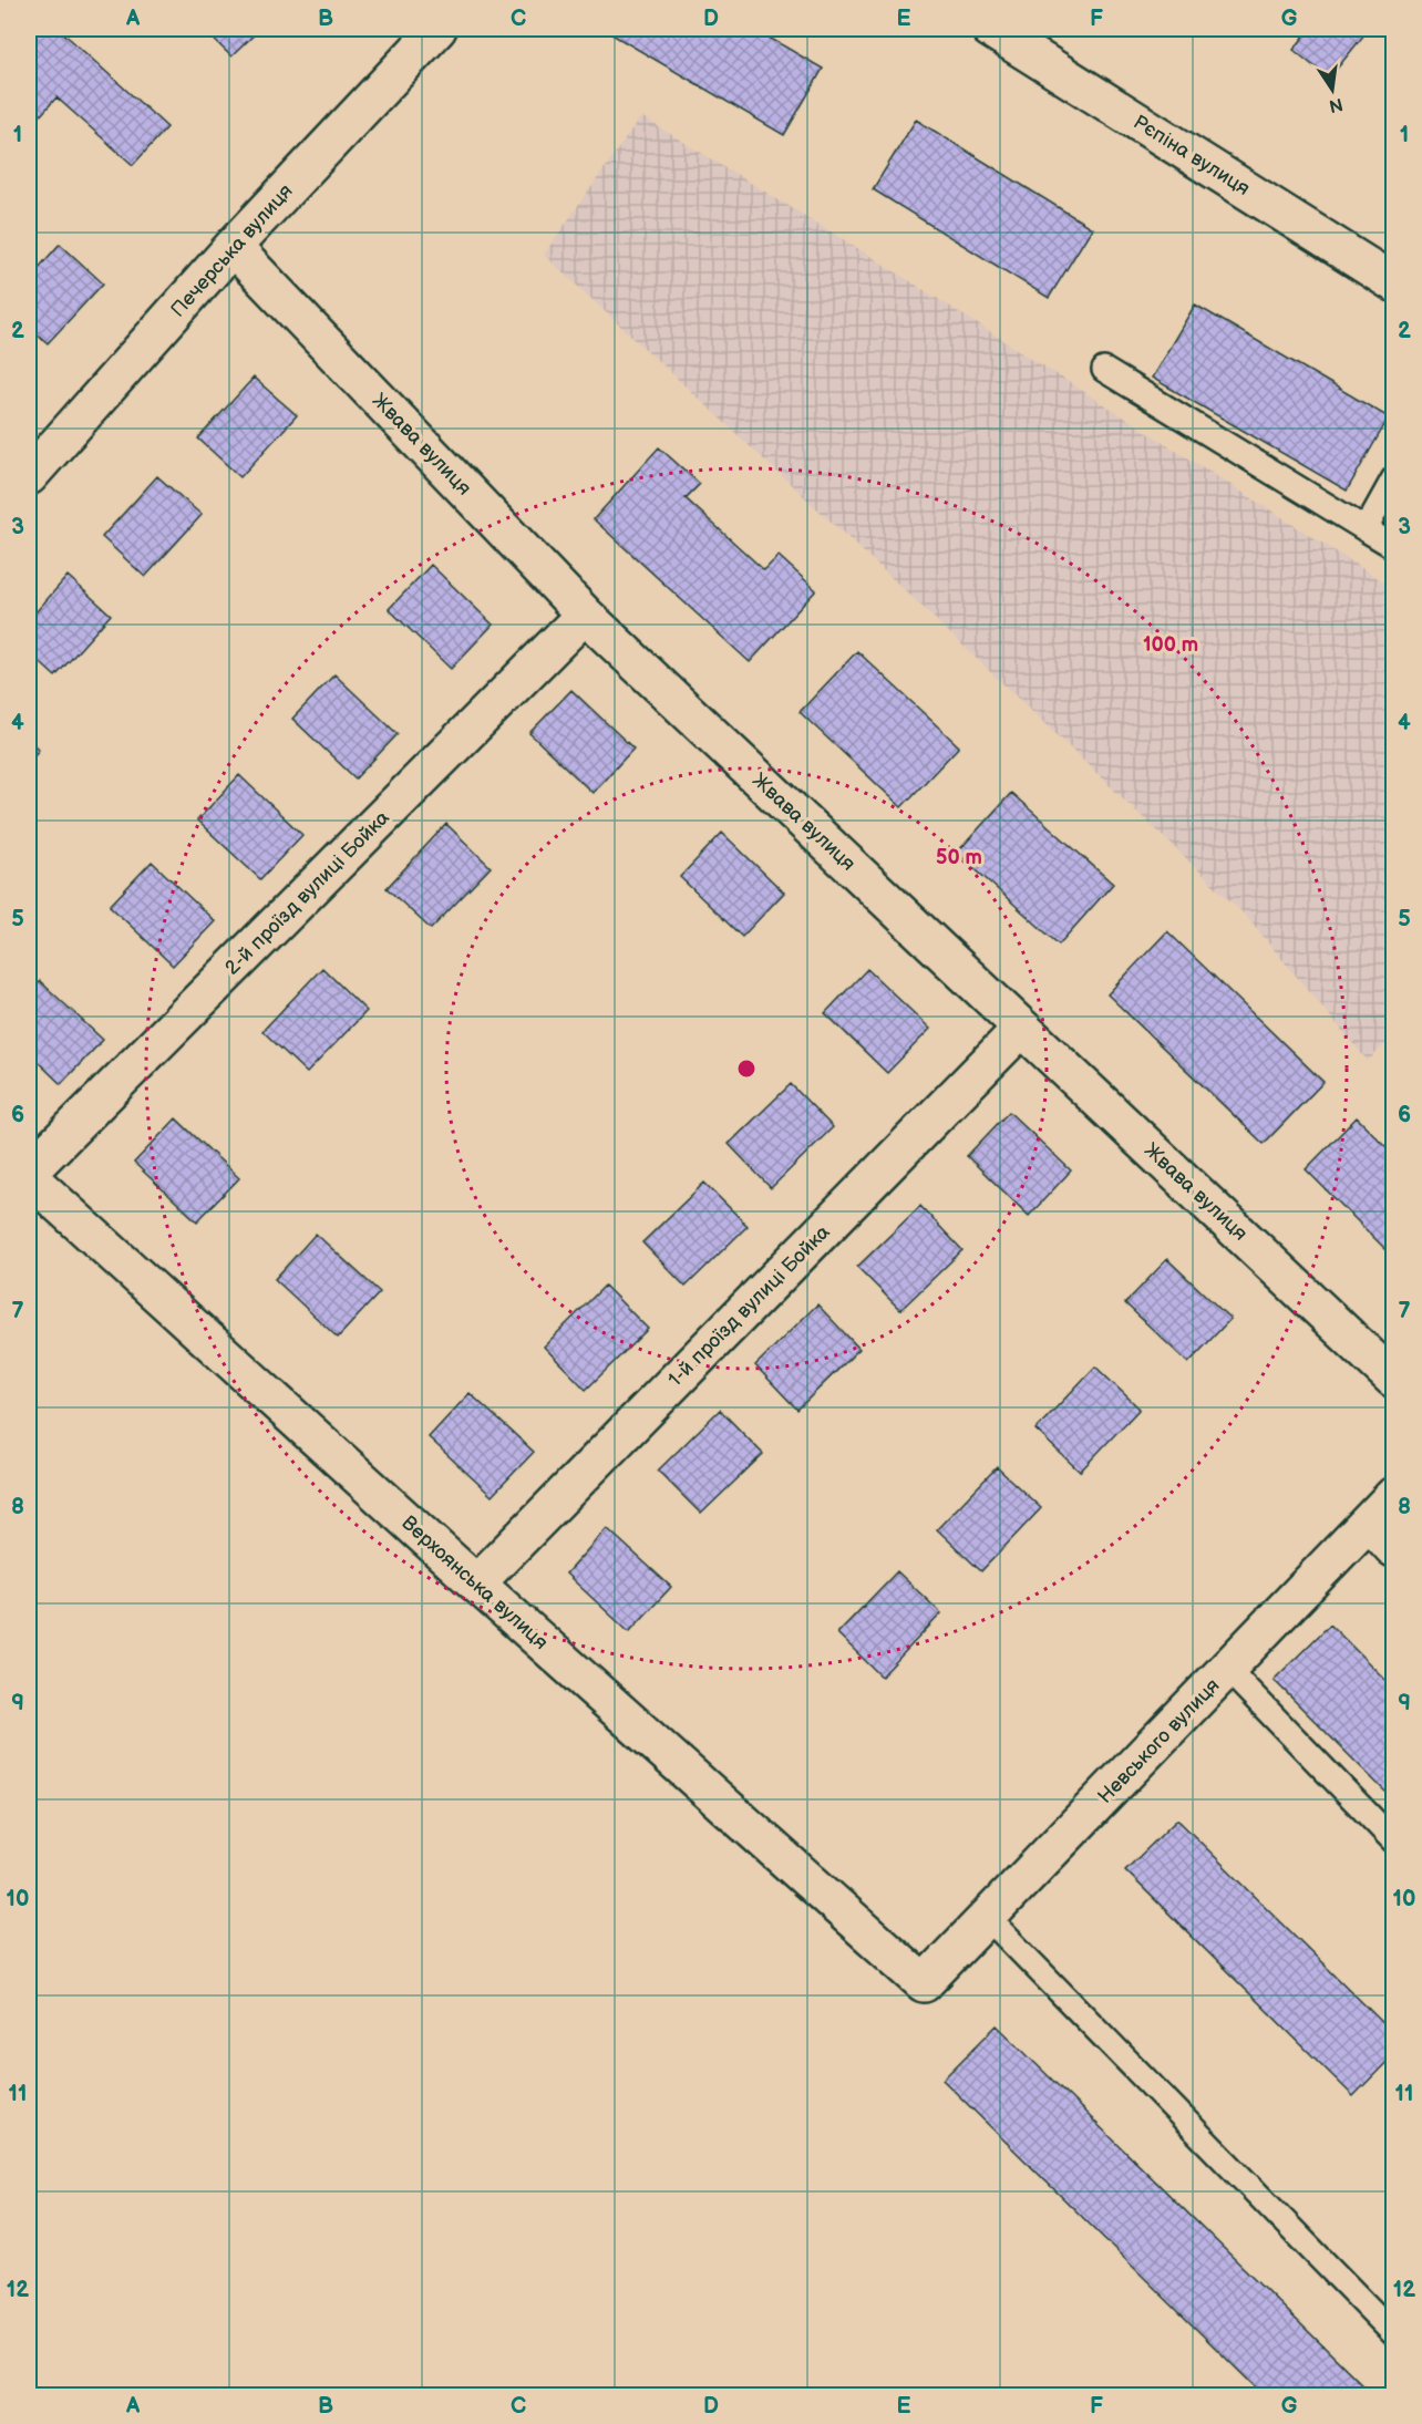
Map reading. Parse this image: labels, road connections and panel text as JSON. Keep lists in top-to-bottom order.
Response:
{
  "streets": {
    "street": [
      "Рєпіна вулиця",
      "Печерська вулиця",
      "Жвава вулиця",
      "2-й проїзд вулиці Бойка",
      "1-й проїзд вулиці Бойка",
      "Верхоянська вулиця",
      "Невського вулиця"
    ]
  },
  "crossings": [
    ["Печерська вулиця", "Жвава вулиця"],
    ["Жвава вулиця", "2-й проїзд вулиці Бойка"],
    ["Жвава вулиця", "1-й проїзд вулиці Бойка"],
    ["1-й проїзд вулиці Бойка", "Верхоянська вулиця"],
    ["Верхоянська вулиця", "Невського вулиця"]
  ],
  "north": "bottom",
  "grid": {
    "columns": [
      "A",
      "B",
      "C",
      "D",
      "E",
      "F",
      "G"
    ],
    "rows": [
      "1",
      "2",
      "3",
      "4",
      "5",
      "6",
      "7",
      "8",
      "9",
      "10",
      "11",
      "12"
    ]
  },
  "rings": ["100 m", "50 m"]
}
